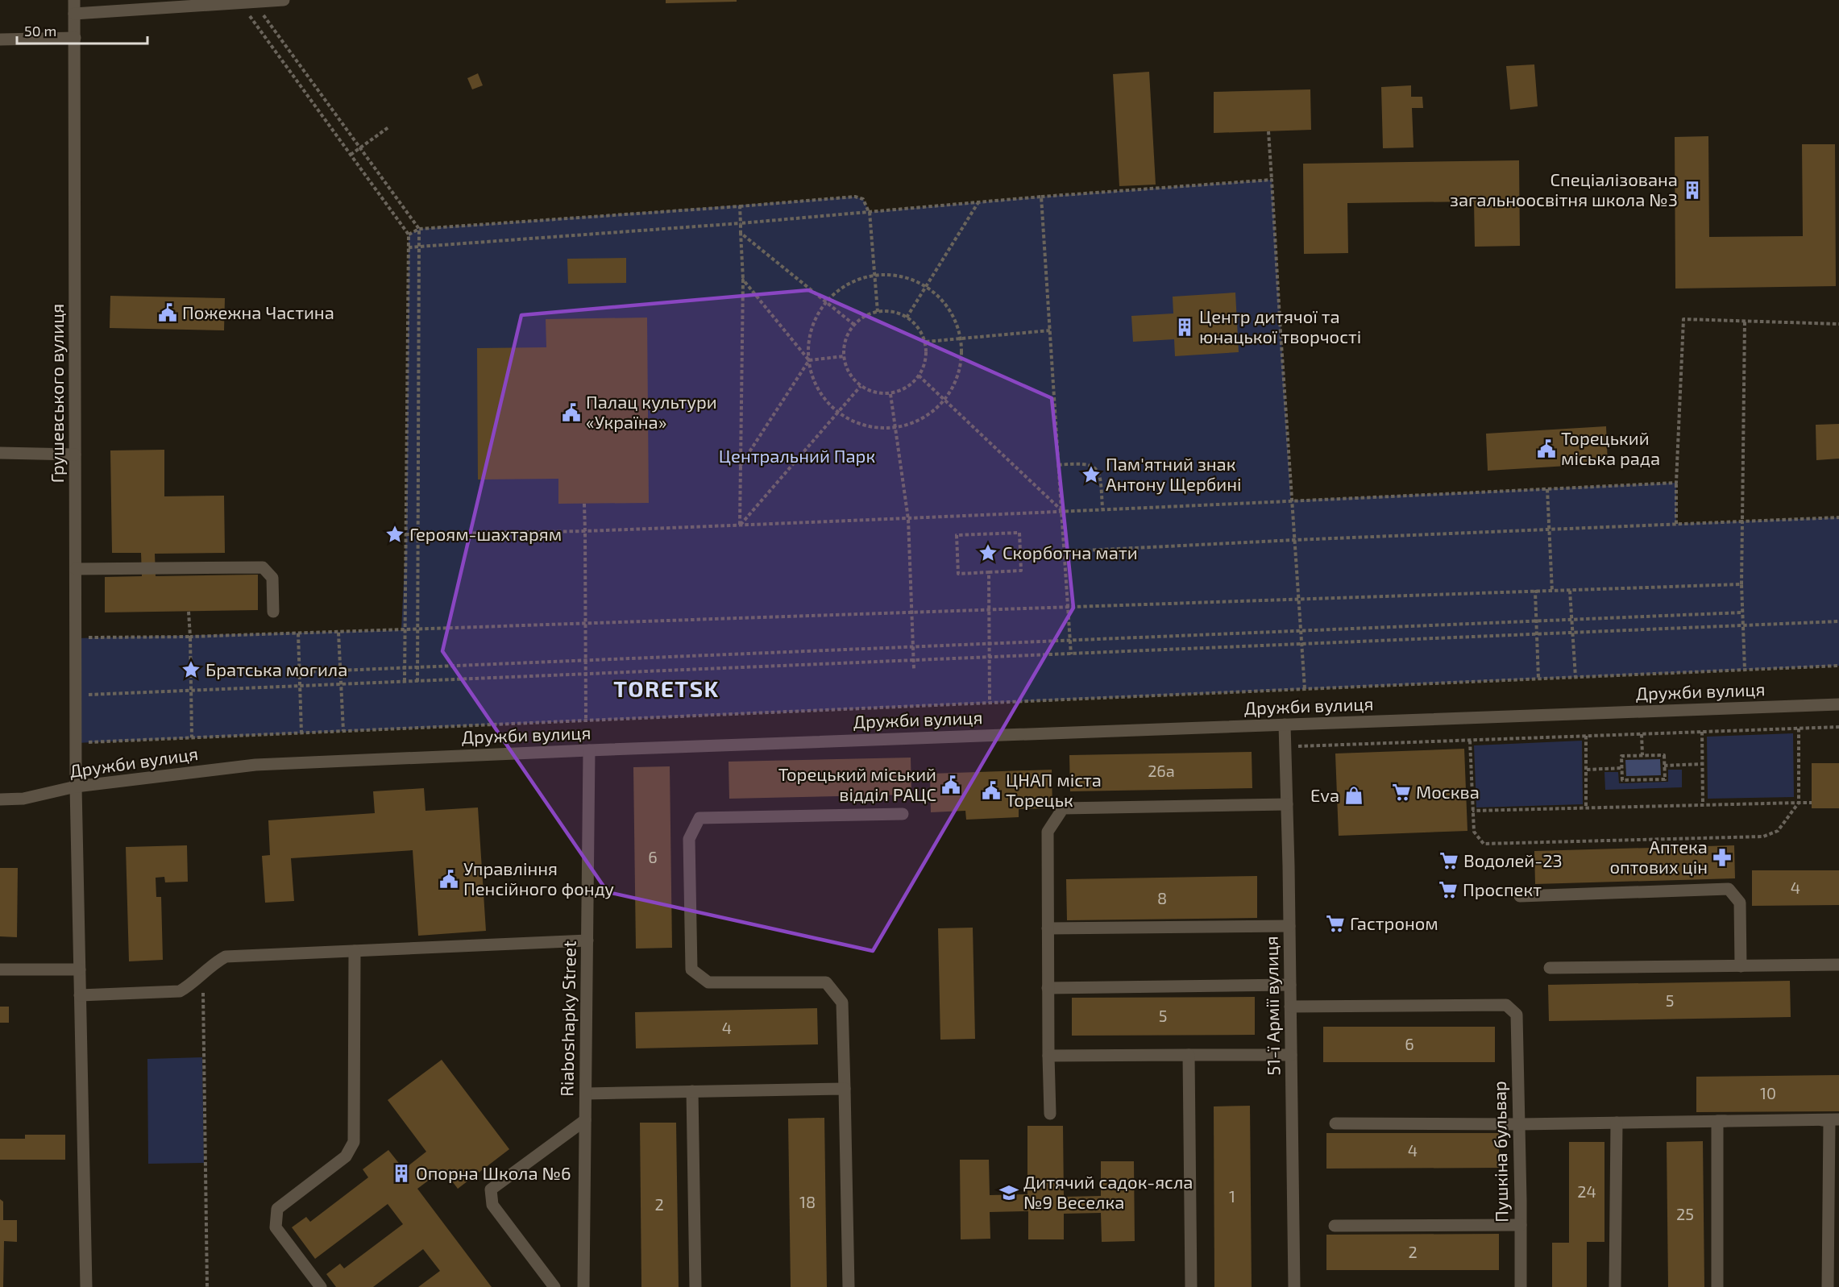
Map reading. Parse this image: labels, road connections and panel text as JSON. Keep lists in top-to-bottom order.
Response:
{
  "streets": {
    "street": [
      "Грушевського вулиця",
      "Дружби вулиця",
      "51-ї Армії вулиця",
      "Riaboshapky Street",
      "Пушкіна бульвар"
    ]
  },
  "crossings": [
    ["Грушевського вулиця", "Дружби вулиця"],
    ["Дружби вулиця", "51-ї Армії вулиця"],
    ["Дружби вулиця", "Riaboshapky Street"],
    ["51-ї Армії вулиця", "Пушкіна бульвар"]
  ],
  "districts": ["TORETSK"],
  "parks": ["Центральний Парк"],
  "places": {
    "building": ["Спеціалізована загальноосвітня школа №3", "Центр дитячої та юнацької творчості", "Опорна Школа №6"],
    "public building": [
      "Пожежна Частина",
      "Палац культури «Україна»",
      "Торецький міська рада",
      "Торецький міський відділ РАЦС",
      "ЦНАП міста Торецьк",
      "Управління Пенсійного фонду"
    ],
    "place": [
      "Пам'ятний знак Антону Щербині",
      "Героям-шахтарям",
      "Скорботна мати",
      "Братська мoгила"
    ],
    "supermarket": [
      "Москва",
      "Водолей-23",
      "Проспект",
      "Гастроном"
    ],
    "shop": ["Eva"],
    "pharmacy": ["Аптека оптових цін"],
    "school or university": ["Дитячий садок-ясла №9 Веселка"]
  },
  "house_numbers": [
    "26а",
    "6",
    "4",
    "8",
    "5",
    "5",
    "4",
    "6",
    "10",
    "4",
    "24",
    "1",
    "18",
    "2",
    "25",
    "2"
  ],
  "scale_bar": "50 m"
}
